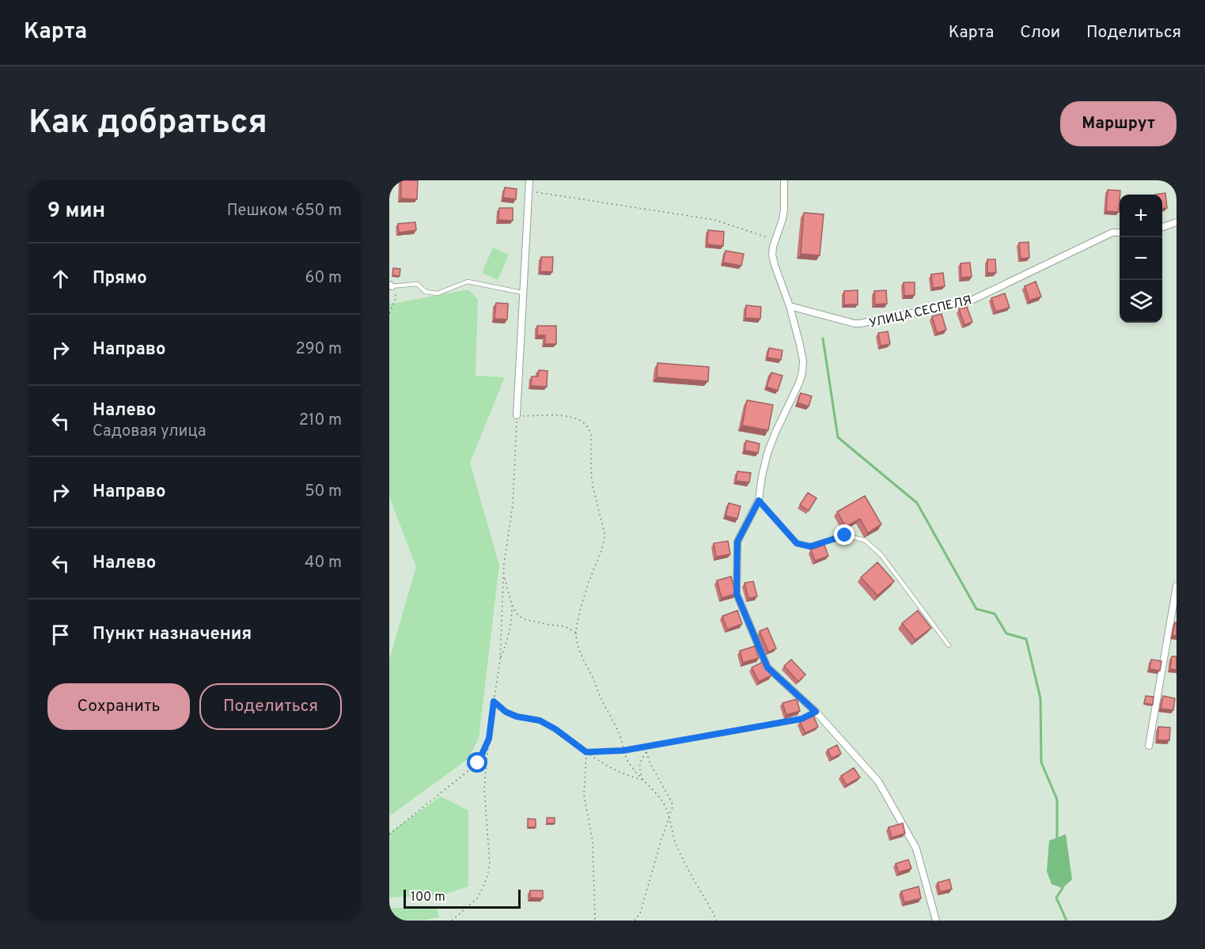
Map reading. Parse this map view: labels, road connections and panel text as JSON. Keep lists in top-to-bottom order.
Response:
{
  "streets": {
    "street": ["УЛИЦА СЕСПЕЛЯ"]
  },
  "scale_bar": "100 m",
  "page": {
    "header": "Карта",
    "nav": ["Карта", "Слои", "Поделиться"],
    "buttons": [
      "Маршрут",
      ["Сохранить", "Поделиться"]
    ],
    "title": "Как добраться",
    "heading": ["9 мин", "Пешком · 650 m"],
    "map_buttons": ["+", "−"],
    "list": [
      ["Прямо", "60 m"],
      ["Направо", "290 m"],
      ["Налево", "Садовая улица", "210 m"],
      ["Направо", "50 m"],
      ["Налево", "40 m"],
      "Пункт назначения"
    ],
    "scale": "100 m"
  }
}
